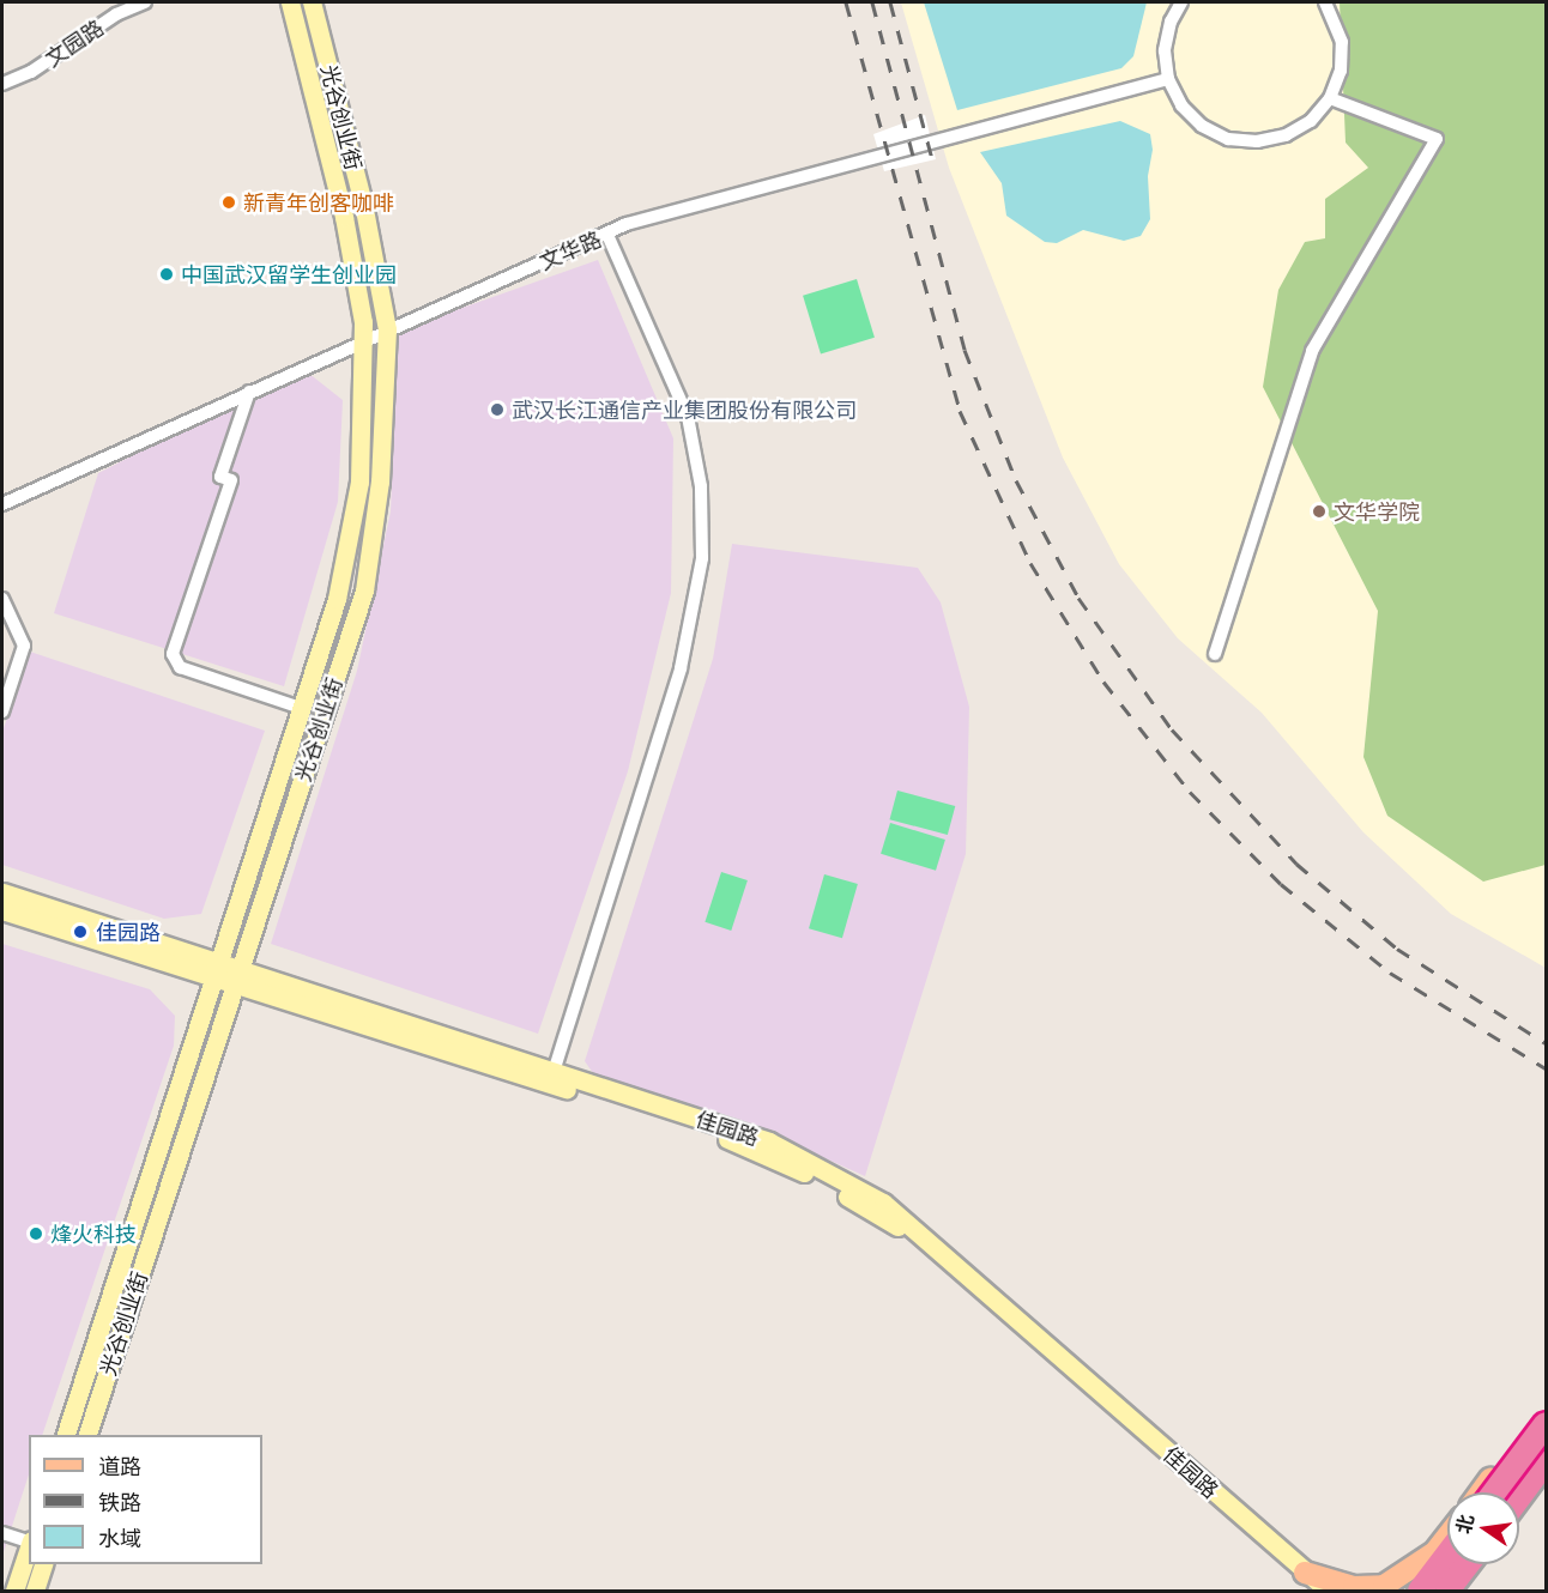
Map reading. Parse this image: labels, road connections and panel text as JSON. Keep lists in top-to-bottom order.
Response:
{
  "streets": {
    "main road": ["光谷创业街", "佳园路"],
    "street": ["文园路", "文华路"]
  },
  "crossings": [
    ["光谷创业街", "文华路"],
    ["光谷创业街", "佳园路"]
  ],
  "places": [
    "新青年创客咖啡",
    "中国武汉留学生创业园",
    "武汉长江通信产业集团股份有限公司",
    "文华学院",
    "佳园路",
    "烽火科技"
  ],
  "legend": ["道路", "铁路", "水域"],
  "north": "left"
}
